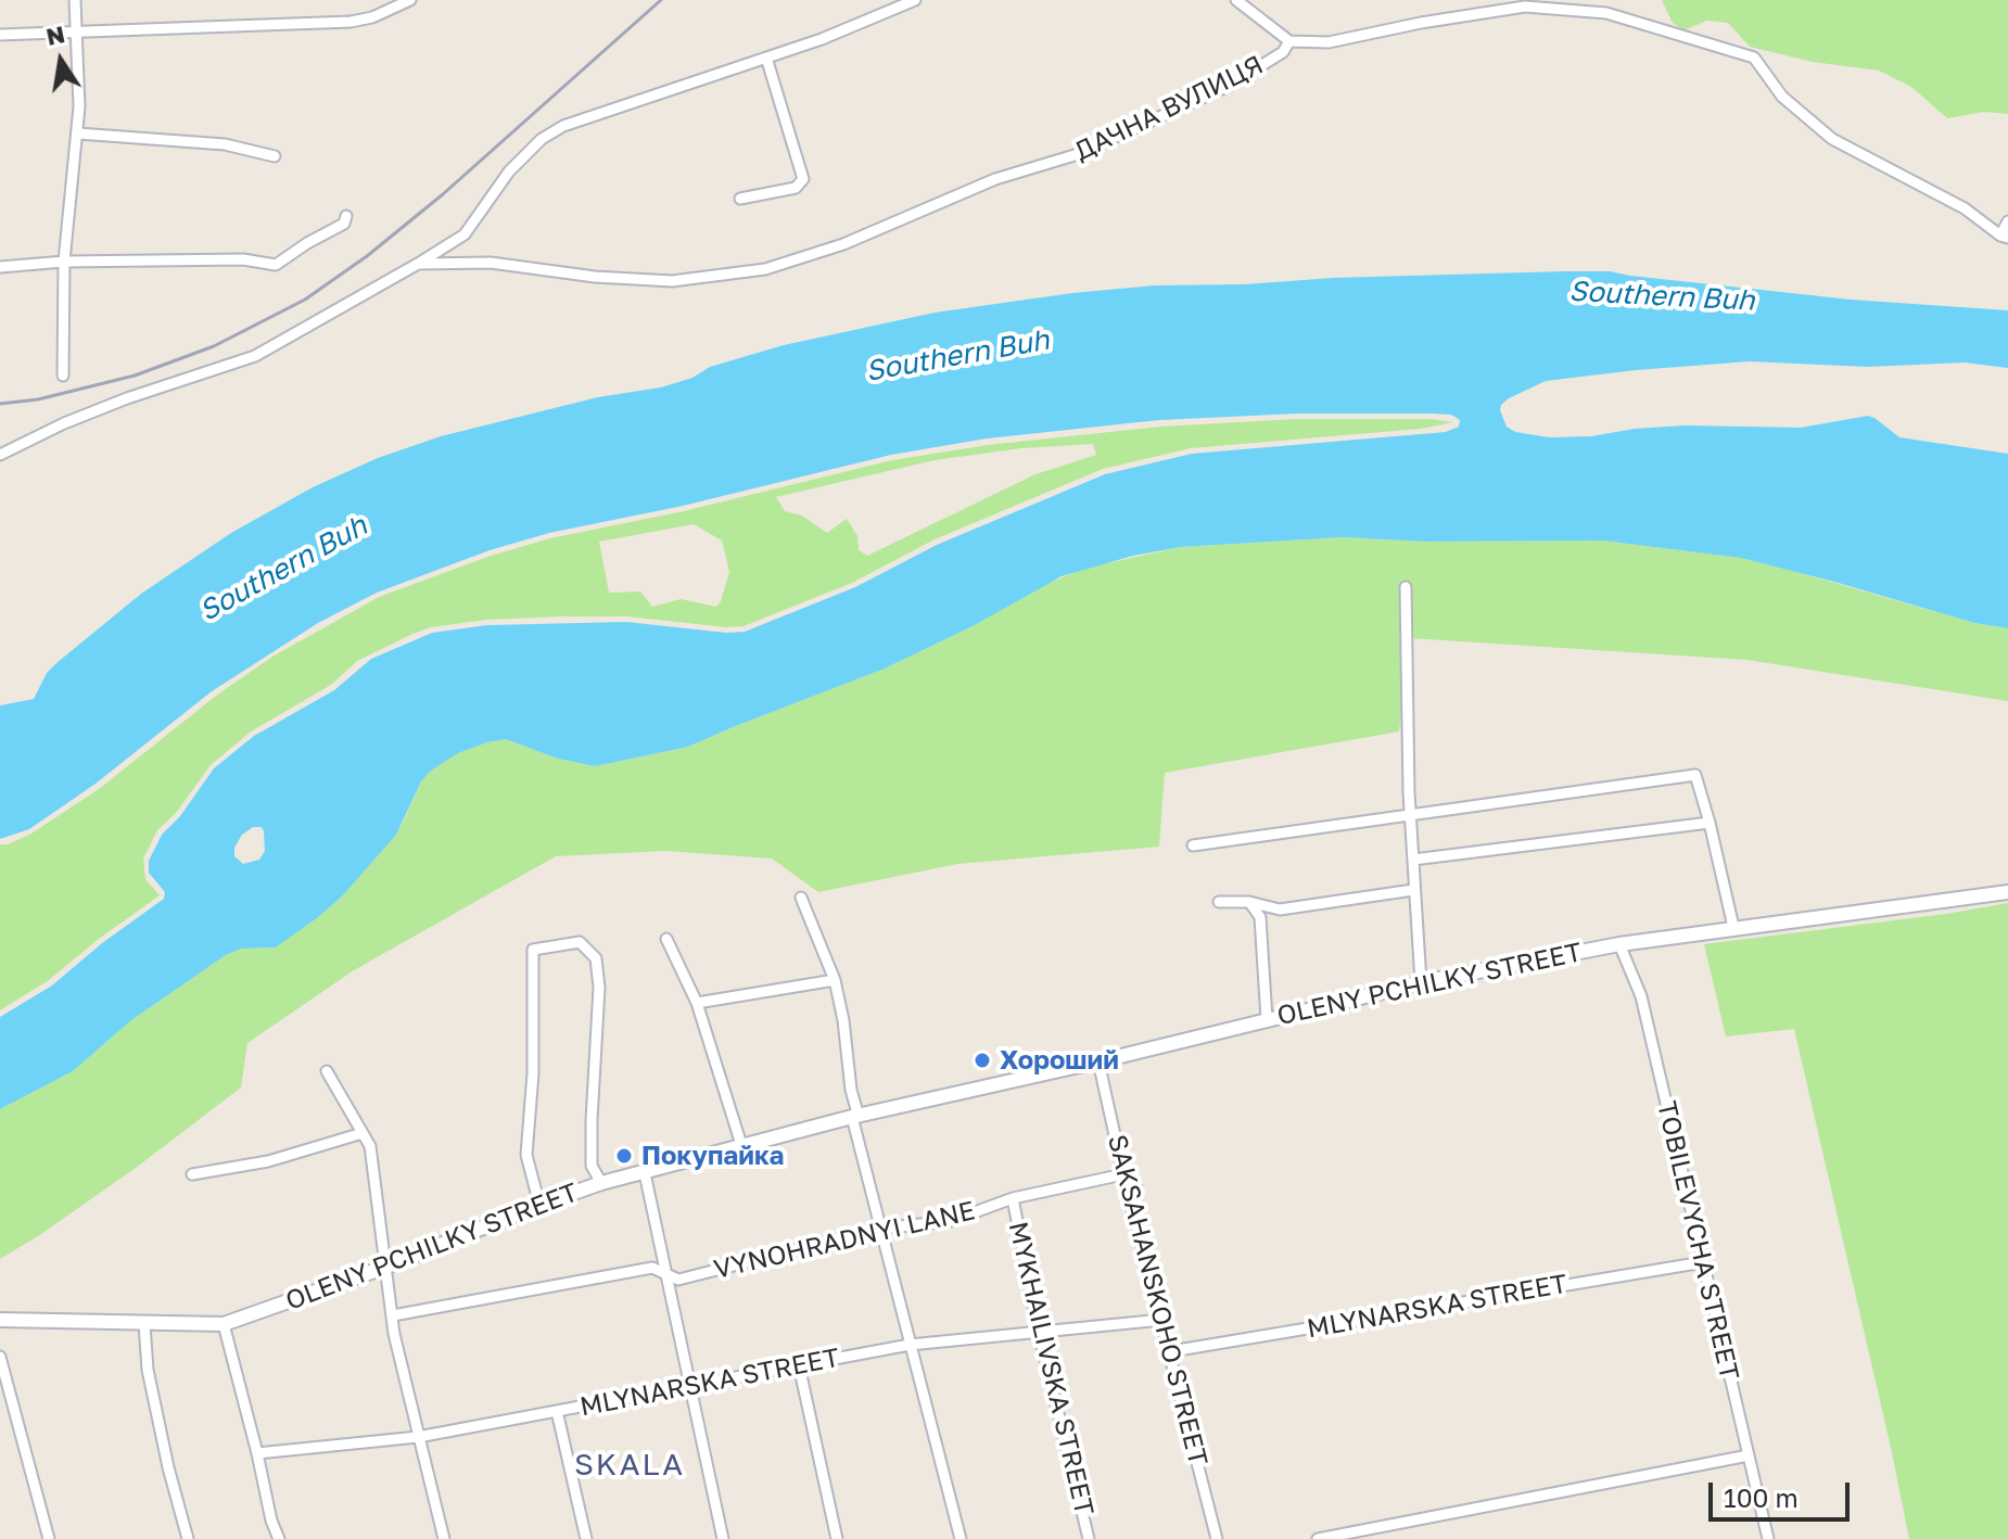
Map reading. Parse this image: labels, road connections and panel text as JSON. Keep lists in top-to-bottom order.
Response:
{
  "streets": {
    "street": [
      "ДАЧНА ВУЛИЦЯ",
      "OLENY PCHILKY STREET",
      "VYNOHRADNYI LANE",
      "TOBILEVYCHA STREET",
      "SAKSAHANSKOHO STREET",
      "MLYNARSKA STREET",
      "MYKHAILIVSKA STREET"
    ]
  },
  "crossings": [
    ["OLENY PCHILKY STREET", "TOBILEVYCHA STREET"],
    ["OLENY PCHILKY STREET", "SAKSAHANSKOHO STREET"],
    ["VYNOHRADNYI LANE", "SAKSAHANSKOHO STREET"],
    ["VYNOHRADNYI LANE", "MYKHAILIVSKA STREET"],
    ["TOBILEVYCHA STREET", "MLYNARSKA STREET"],
    ["SAKSAHANSKOHO STREET", "MLYNARSKA STREET"],
    ["MLYNARSKA STREET", "MYKHAILIVSKA STREET"]
  ],
  "districts": ["SKALA"],
  "water": ["Southern Buh"],
  "places": ["Хороший", "Покупайка"],
  "scale_bar": "100 m",
  "north": "top"
}
